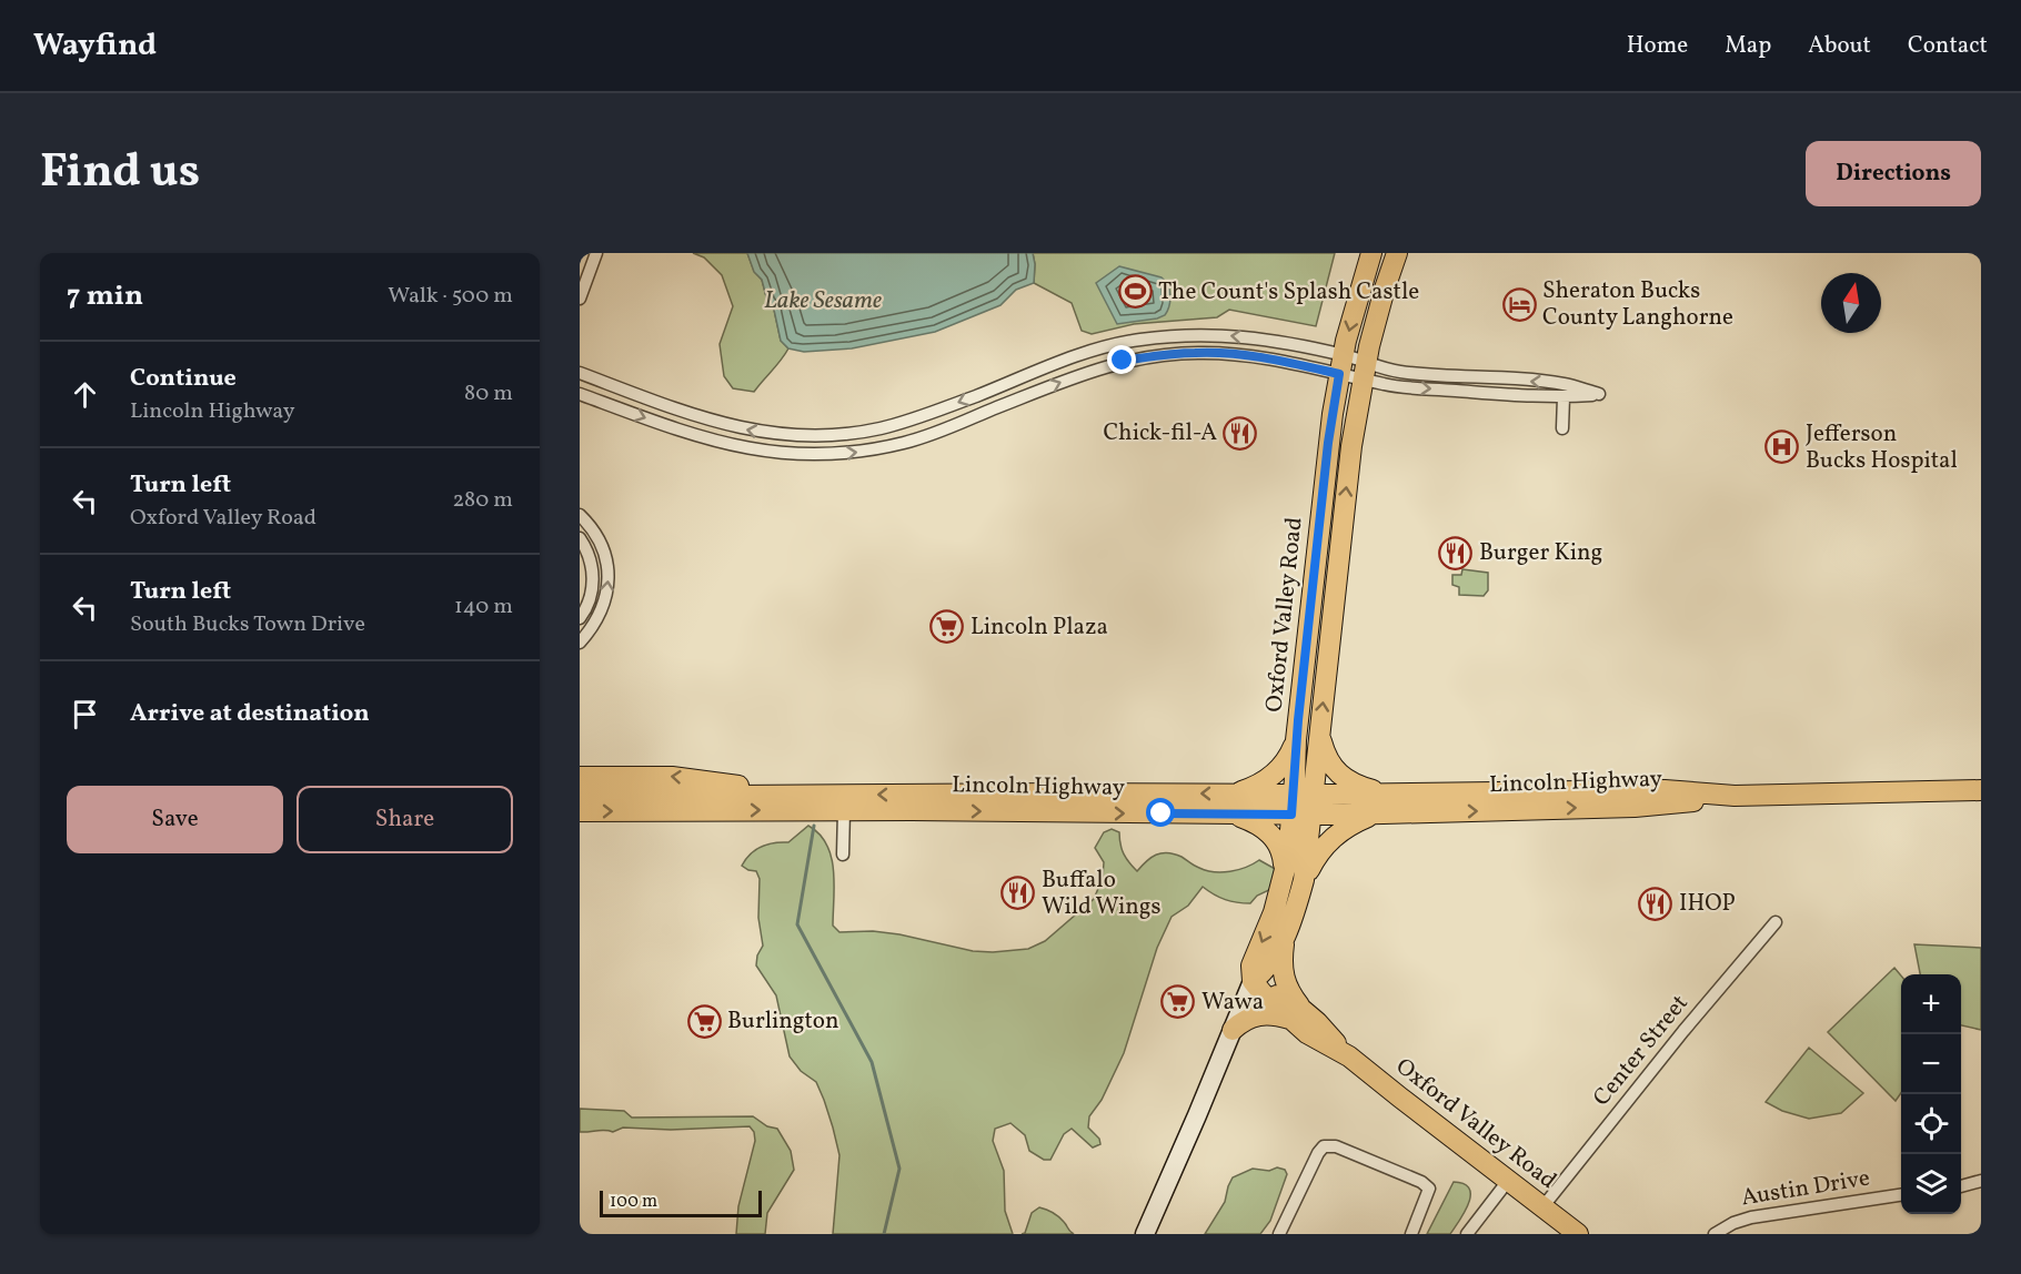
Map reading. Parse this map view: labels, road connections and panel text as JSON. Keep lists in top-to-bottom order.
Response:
{
  "streets": {
    "main road": ["Oxford Valley Road", "Lincoln Highway"],
    "street": ["Center Street", "Austin Drive"]
  },
  "crossings": [
    ["Oxford Valley Road", "Lincoln Highway"],
    ["Oxford Valley Road", "Center Street"]
  ],
  "water": ["Lake Sesame"],
  "places": {
    "sports": ["The Count's Splash Castle"],
    "hotel": ["Sheraton Bucks County Langhorne"],
    "restaurant": [
      "Chick-fil-A",
      "Burger King",
      "Buffalo Wild Wings",
      "IHOP"
    ],
    "hospital": ["Jefferson Bucks Hospital"],
    "supermarket": ["Lincoln Plaza", "Wawa", "Burlington"]
  },
  "scale_bar": "100 m",
  "north": "top",
  "page": {
    "header": "Wayfind",
    "nav": [
      "Home",
      "Map",
      "About",
      "Contact"
    ],
    "title": "Find us",
    "buttons": [
      "Directions",
      ["Save", "Share"]
    ],
    "heading": ["7 min", "Walk · 500 m"],
    "list": [
      ["Continue", "Lincoln Highway", "80 m"],
      ["Turn left", "Oxford Valley Road", "280 m"],
      ["Turn left", "South Bucks Town Drive", "140 m"],
      "Arrive at destination"
    ],
    "map_buttons": ["+", "−"],
    "scale": "100 m"
  }
}
